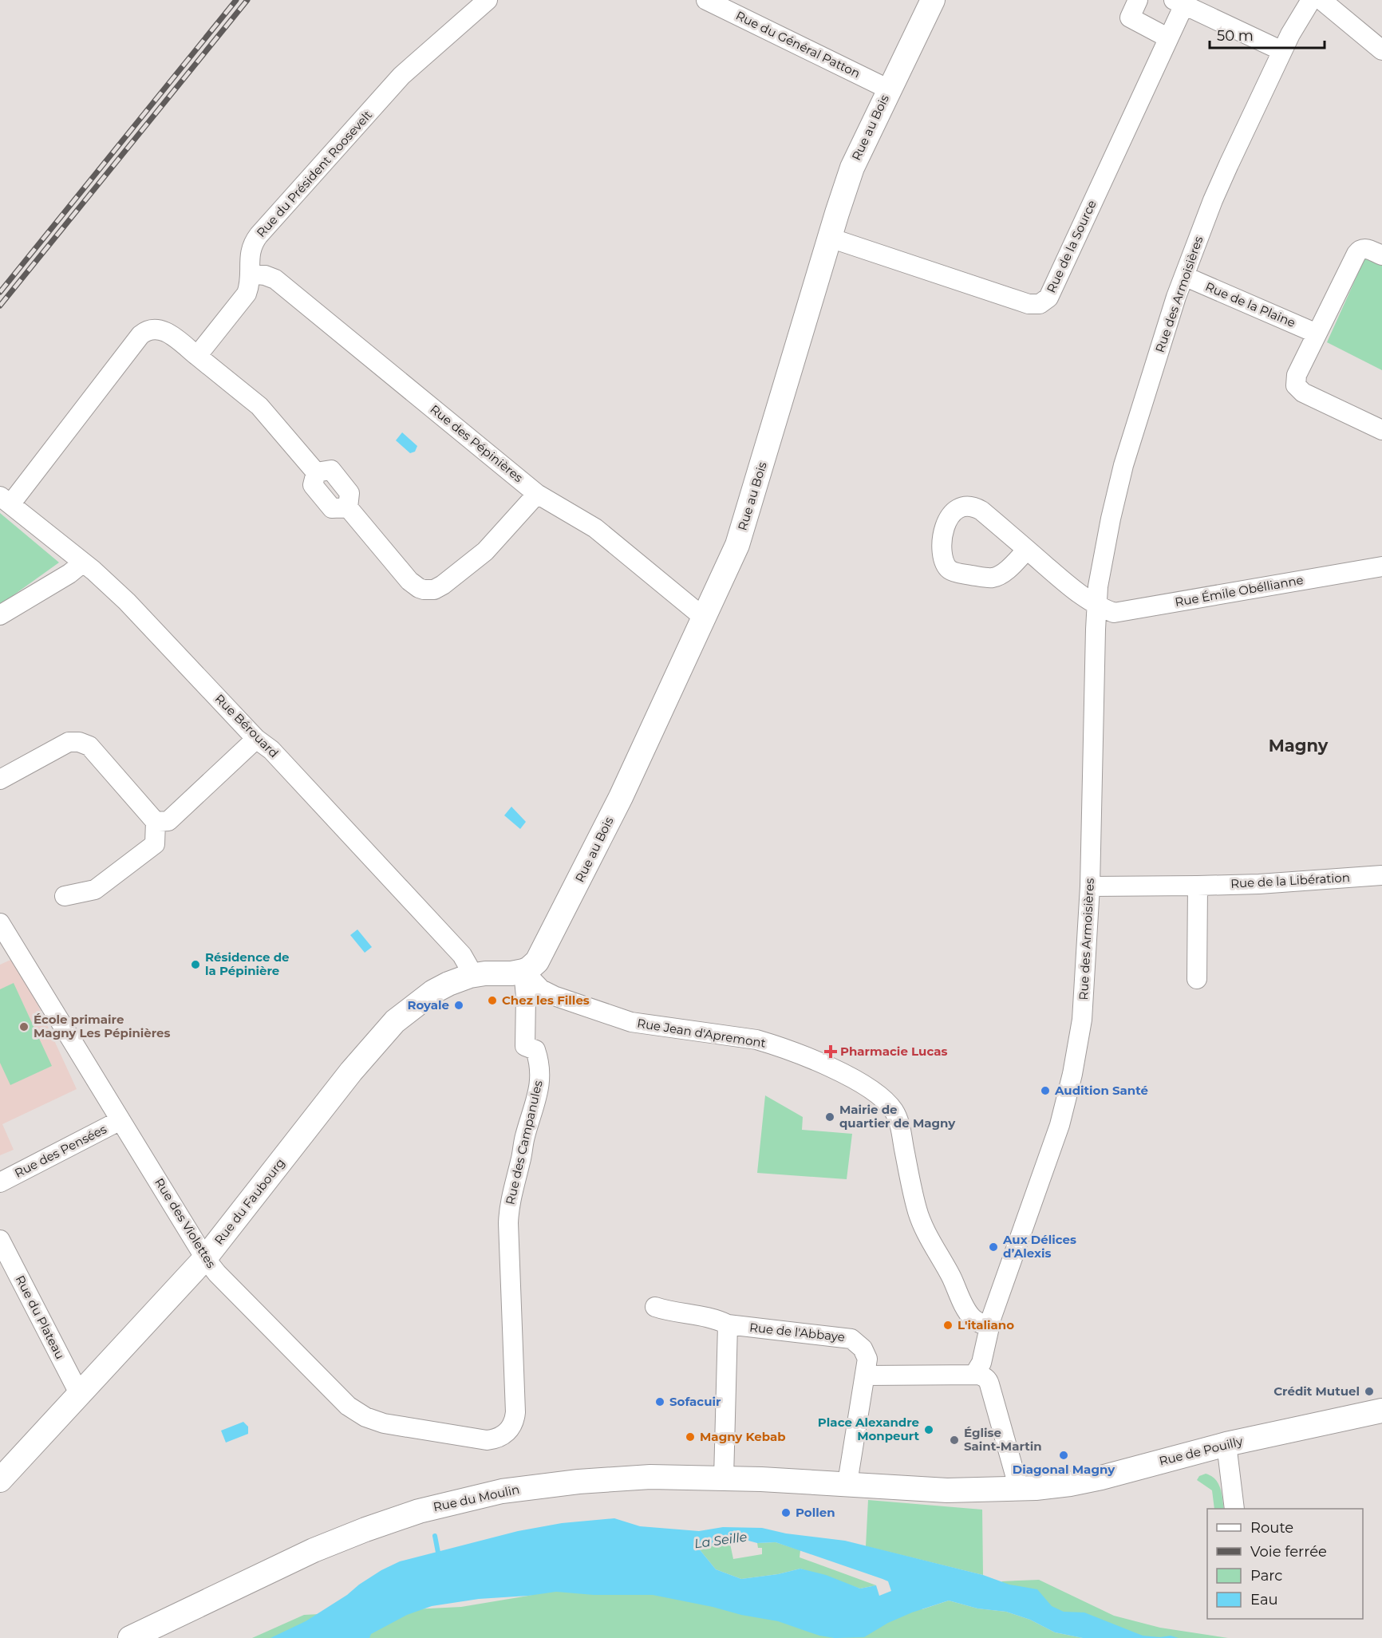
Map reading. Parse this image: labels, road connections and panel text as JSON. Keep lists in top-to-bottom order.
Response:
{
  "streets": {
    "main road": [
      "Rue au Bois",
      "Rue du Faubourg",
      "Rue de Pouilly",
      "Rue du Moulin"
    ],
    "street": [
      "Rue du Général Patton",
      "Rue du Président Roosevelt",
      "Rue de la Source",
      "Rue des Armoisières",
      "Rue de la Plaine",
      "Rue des Pépinières",
      "Rue Émile Obéllianne",
      "Rue Bérouard",
      "Rue de la Libération",
      "Rue Jean d'Apremont",
      "Rue des Campanules",
      "Rue des Pensées",
      "Rue des Violettes",
      "Rue du Plateau",
      "Rue de l'Abbaye"
    ]
  },
  "crossings": [
    ["Rue du Général Patton", "Rue au Bois"],
    ["Rue au Bois", "Rue de la Source"],
    ["Rue au Bois", "Rue des Pépinières"],
    ["Rue au Bois", "Rue Jean d'Apremont"],
    ["Rue au Bois", "Rue des Campanules"],
    ["Rue au Bois", "Rue du Faubourg"],
    ["Rue du Président Roosevelt", "Rue des Pépinières"],
    ["Rue de la Source", "Rue des Armoisières"],
    ["Rue des Armoisières", "Rue de la Plaine"],
    ["Rue des Armoisières", "Rue Émile Obéllianne"],
    ["Rue des Armoisières", "Rue de la Libération"],
    ["Rue des Armoisières", "Rue Jean d'Apremont"],
    ["Rue Bérouard", "Rue du Faubourg"],
    ["Rue Jean d'Apremont", "Rue des Campanules"],
    ["Rue Jean d'Apremont", "Rue du Faubourg"],
    ["Rue des Campanules", "Rue du Faubourg"],
    ["Rue des Campanules", "Rue des Violettes"],
    ["Rue des Pensées", "Rue des Violettes"],
    ["Rue du Faubourg", "Rue des Violettes"],
    ["Rue du Faubourg", "Rue du Plateau"]
  ],
  "districts": ["Magny"],
  "water": ["La Seille"],
  "places": {
    "other": [
      "Résidence de la Pépinière",
      "Chez les Filles",
      "Royale",
      "École primaire Magny Les Pépinières",
      "Audition Santé",
      "Mairie de quartier de Magny",
      "Aux Délices d’Alexis",
      "L'italiano",
      "Crédit Mutuel",
      "Sofacuir",
      "Place Alexandre Monpeurt",
      "Magny Kebab",
      "Église Saint-Martin",
      "Diagonal Magny",
      "Pollen"
    ],
    "health": ["Pharmacie Lucas"]
  },
  "legend": [
    "Route",
    "Voie ferrée",
    "Parc",
    "Eau"
  ],
  "scale_bar": "50 m"
}
